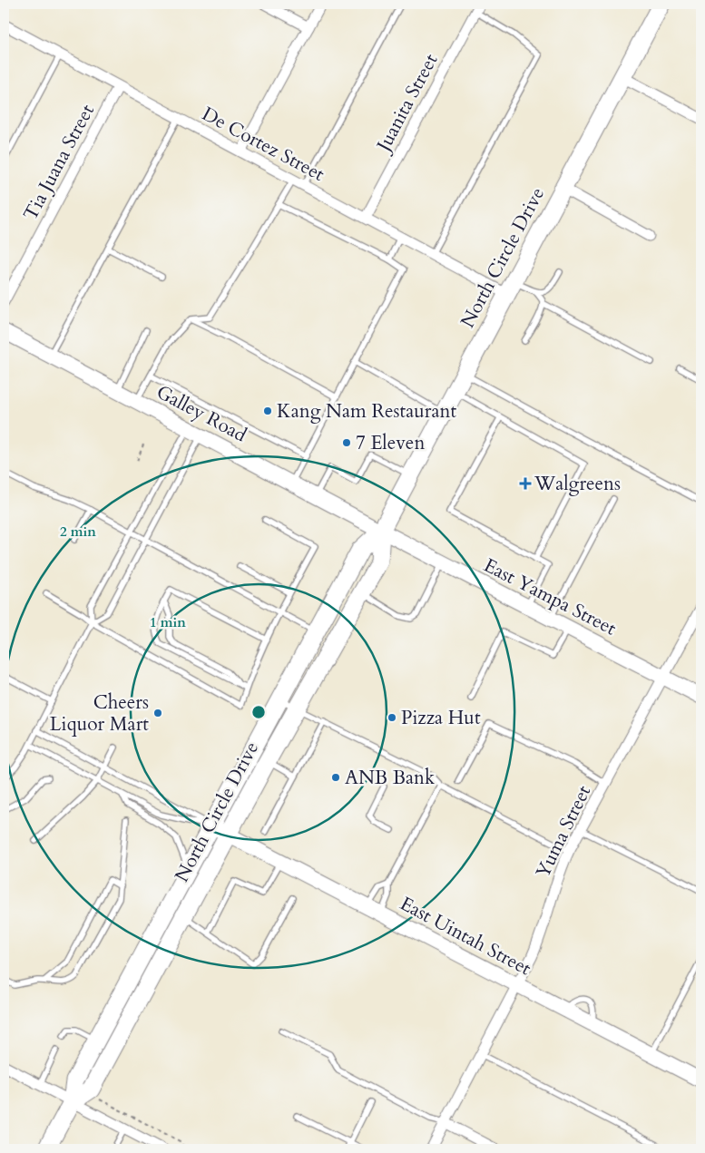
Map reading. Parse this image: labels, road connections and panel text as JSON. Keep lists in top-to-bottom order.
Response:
{
  "streets": {
    "main road": [
      "North Circle Drive",
      "Galley Road",
      "East Yampa Street",
      "East Uintah Street"
    ],
    "street": [
      "Juanita Street",
      "De Cortez Street",
      "Tia Juana Street",
      "Yuma Street"
    ]
  },
  "crossings": [
    ["Juanita Street", "De Cortez Street"],
    ["De Cortez Street", "Tia Juana Street"],
    ["De Cortez Street", "North Circle Drive"],
    ["North Circle Drive", "Galley Road"],
    ["North Circle Drive", "East Yampa Street"],
    ["North Circle Drive", "East Uintah Street"],
    ["Galley Road", "East Yampa Street"],
    ["East Yampa Street", "Yuma Street"],
    ["Yuma Street", "East Uintah Street"]
  ],
  "places": {
    "other": [
      "Kang Nam Restaurant",
      "7 Eleven",
      "Cheers Liquor Mart",
      "Pizza Hut",
      "ANB Bank"
    ],
    "health": ["Walgreens"]
  },
  "rings": ["2 min", "1 min"]
}
